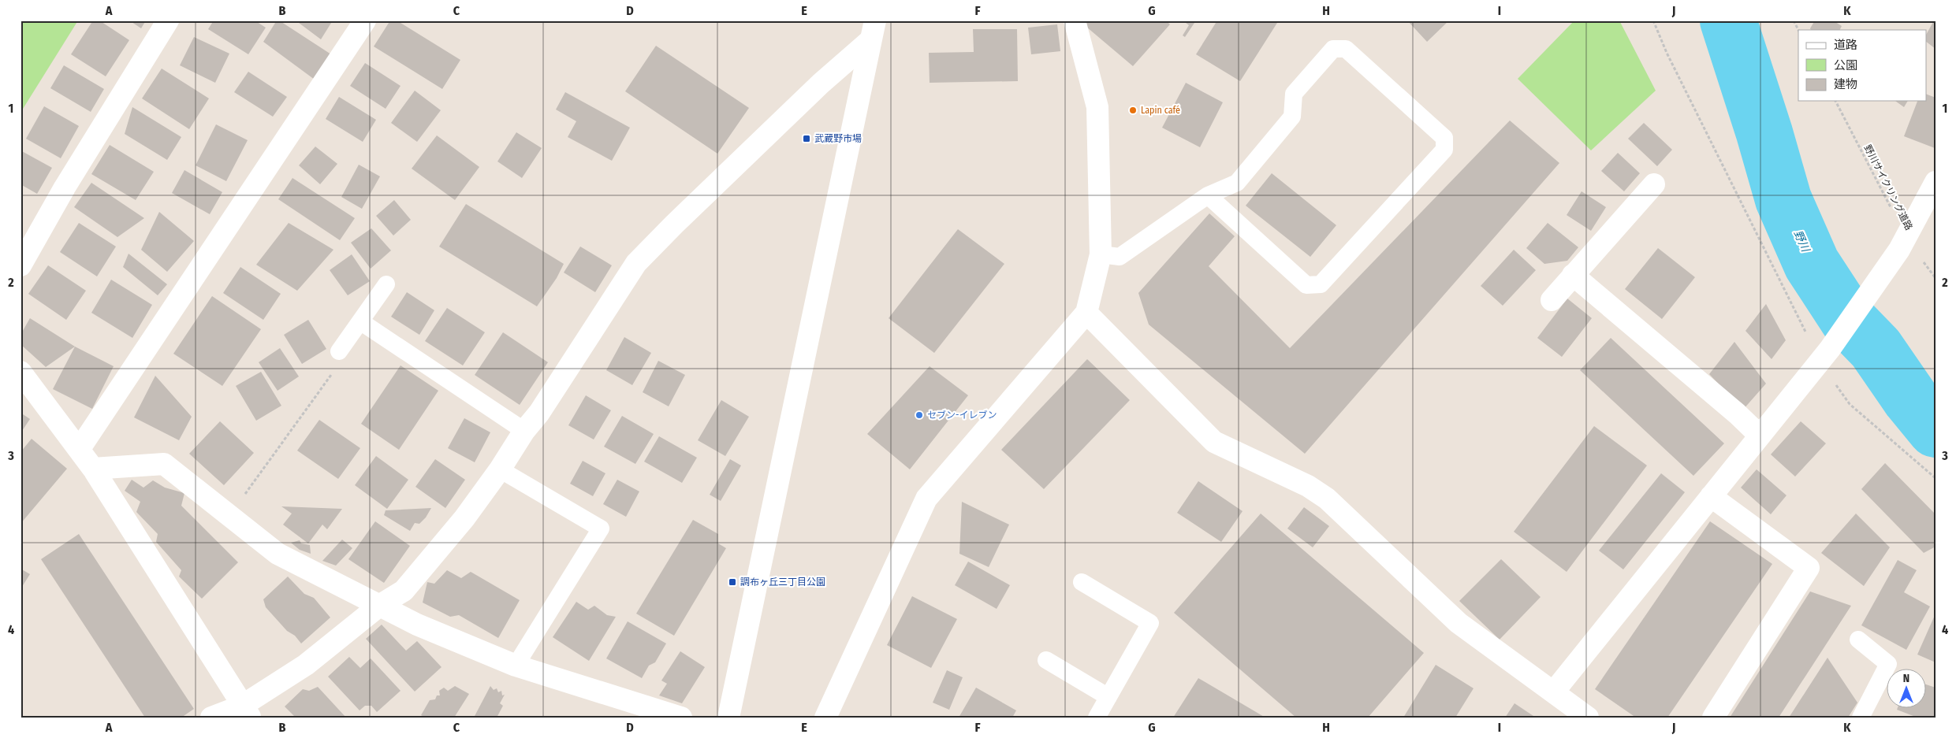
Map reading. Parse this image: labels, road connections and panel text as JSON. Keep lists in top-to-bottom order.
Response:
{
  "streets": {
    "path": ["野川サイクリング道路"]
  },
  "water": ["野川"],
  "places": {
    "other": ["Lapin café", "セブン-イレブン"],
    "transit": ["武蔵野市場", "調布ヶ丘三丁目公園"]
  },
  "legend": ["道路", "公園", "建物"],
  "north": "top",
  "grid": {
    "columns": [
      "A",
      "B",
      "C",
      "D",
      "E",
      "F",
      "G",
      "H",
      "I",
      "J",
      "K"
    ],
    "rows": [
      "1",
      "2",
      "3",
      "4"
    ]
  }
}
